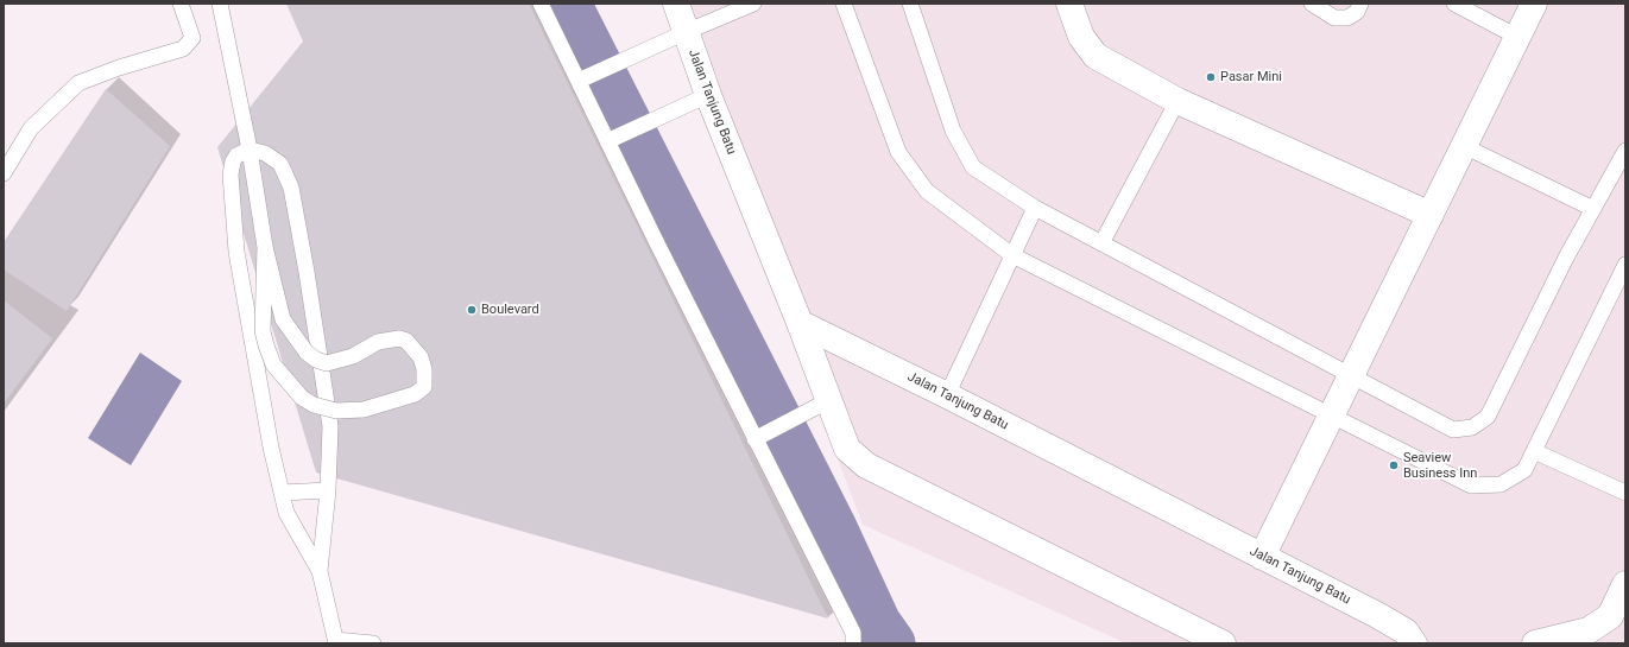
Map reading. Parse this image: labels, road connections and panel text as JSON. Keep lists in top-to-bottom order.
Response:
{
  "streets": {
    "street": ["Jalan Tanjung Batu"]
  },
  "places": ["Pasar Mini", "Boulevard", "Seaview Business Inn"]
}
